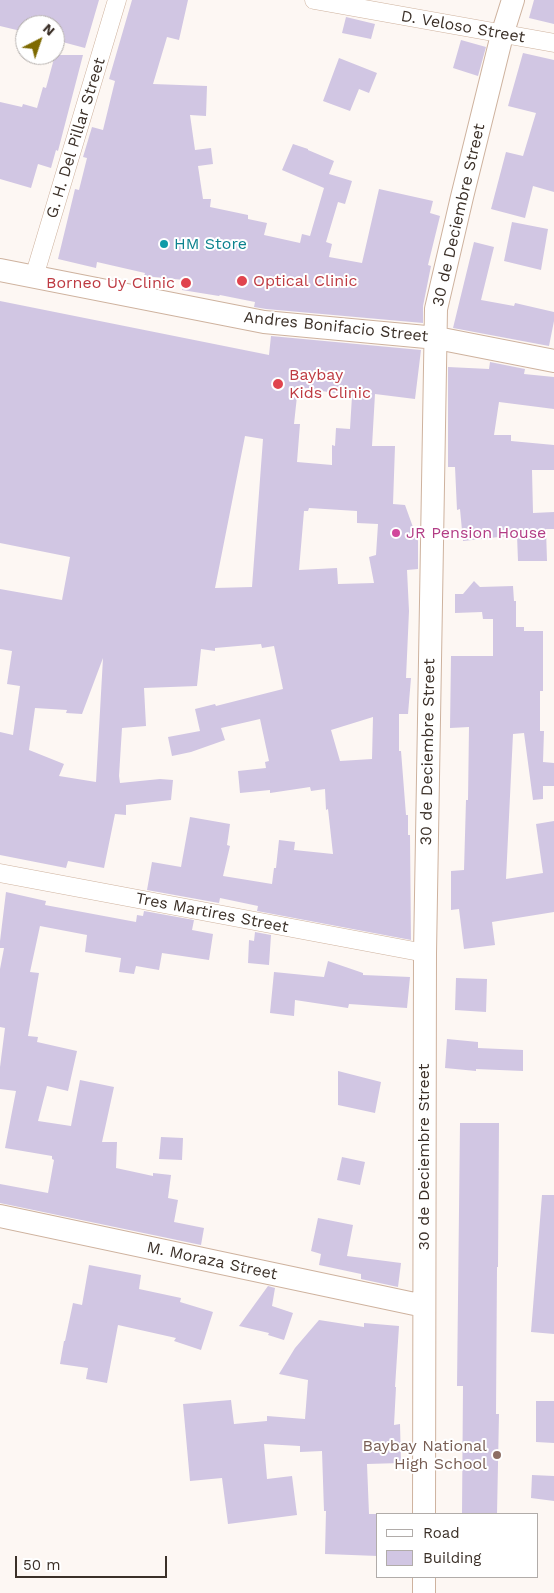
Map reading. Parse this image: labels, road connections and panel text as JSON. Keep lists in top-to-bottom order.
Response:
{
  "streets": {
    "street": [
      "D. Veloso Street",
      "G. H. Del Pillar Street",
      "30 de Deciembre Street",
      "Andres Bonifacio Street",
      "Tres Martires Street",
      "M. Moraza Street"
    ]
  },
  "crossings": [
    ["D. Veloso Street", "30 de Deciembre Street"],
    ["G. H. Del Pillar Street", "Andres Bonifacio Street"],
    ["30 de Deciembre Street", "Andres Bonifacio Street"],
    ["30 de Deciembre Street", "Tres Martires Street"],
    ["30 de Deciembre Street", "M. Moraza Street"]
  ],
  "places": [
    "HM Store",
    "Optical Clinic",
    "Borneo Uy Clinic",
    "Baybay Kids Clinic",
    "JR Pension House",
    "Baybay National High School"
  ],
  "legend": ["Road", "Building"],
  "scale_bar": "50 m",
  "north": "top right"
}
